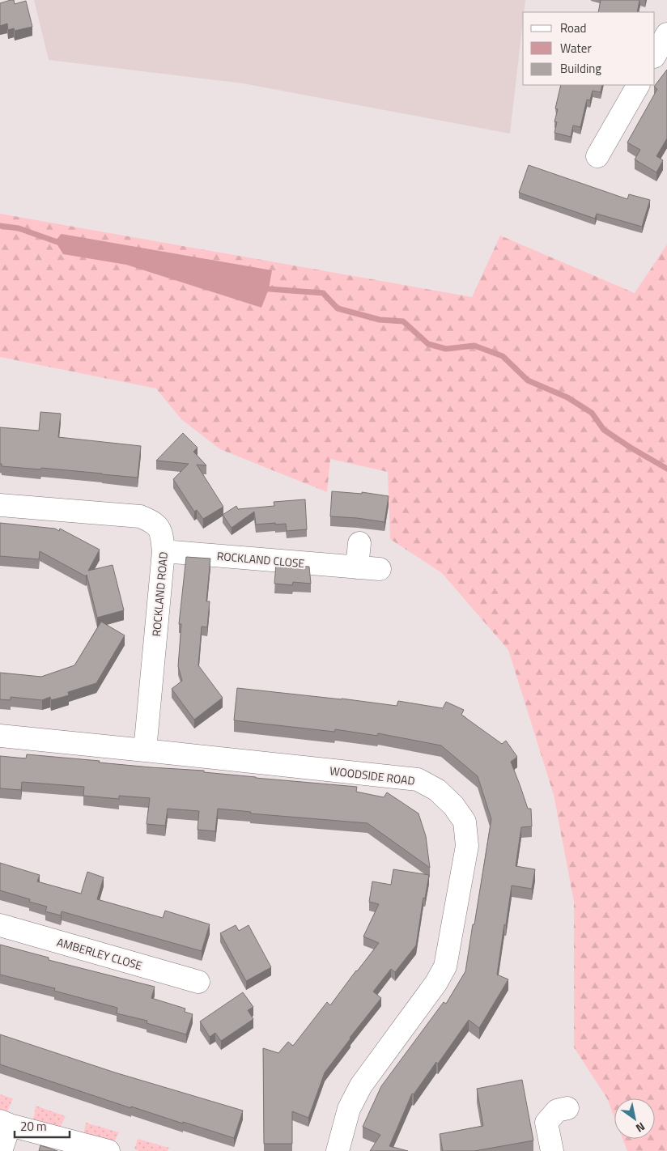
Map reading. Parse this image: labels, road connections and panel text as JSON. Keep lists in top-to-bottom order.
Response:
{
  "streets": {
    "street": [
      "ROCKLAND CLOSE",
      "ROCKLAND ROAD",
      "WOODSIDE ROAD",
      "AMBERLEY CLOSE"
    ]
  },
  "crossings": [
    ["ROCKLAND CLOSE", "ROCKLAND ROAD"],
    ["ROCKLAND ROAD", "WOODSIDE ROAD"]
  ],
  "legend": ["Road", "Water", "Building"],
  "scale_bar": "20 m",
  "north": "bottom right"
}
